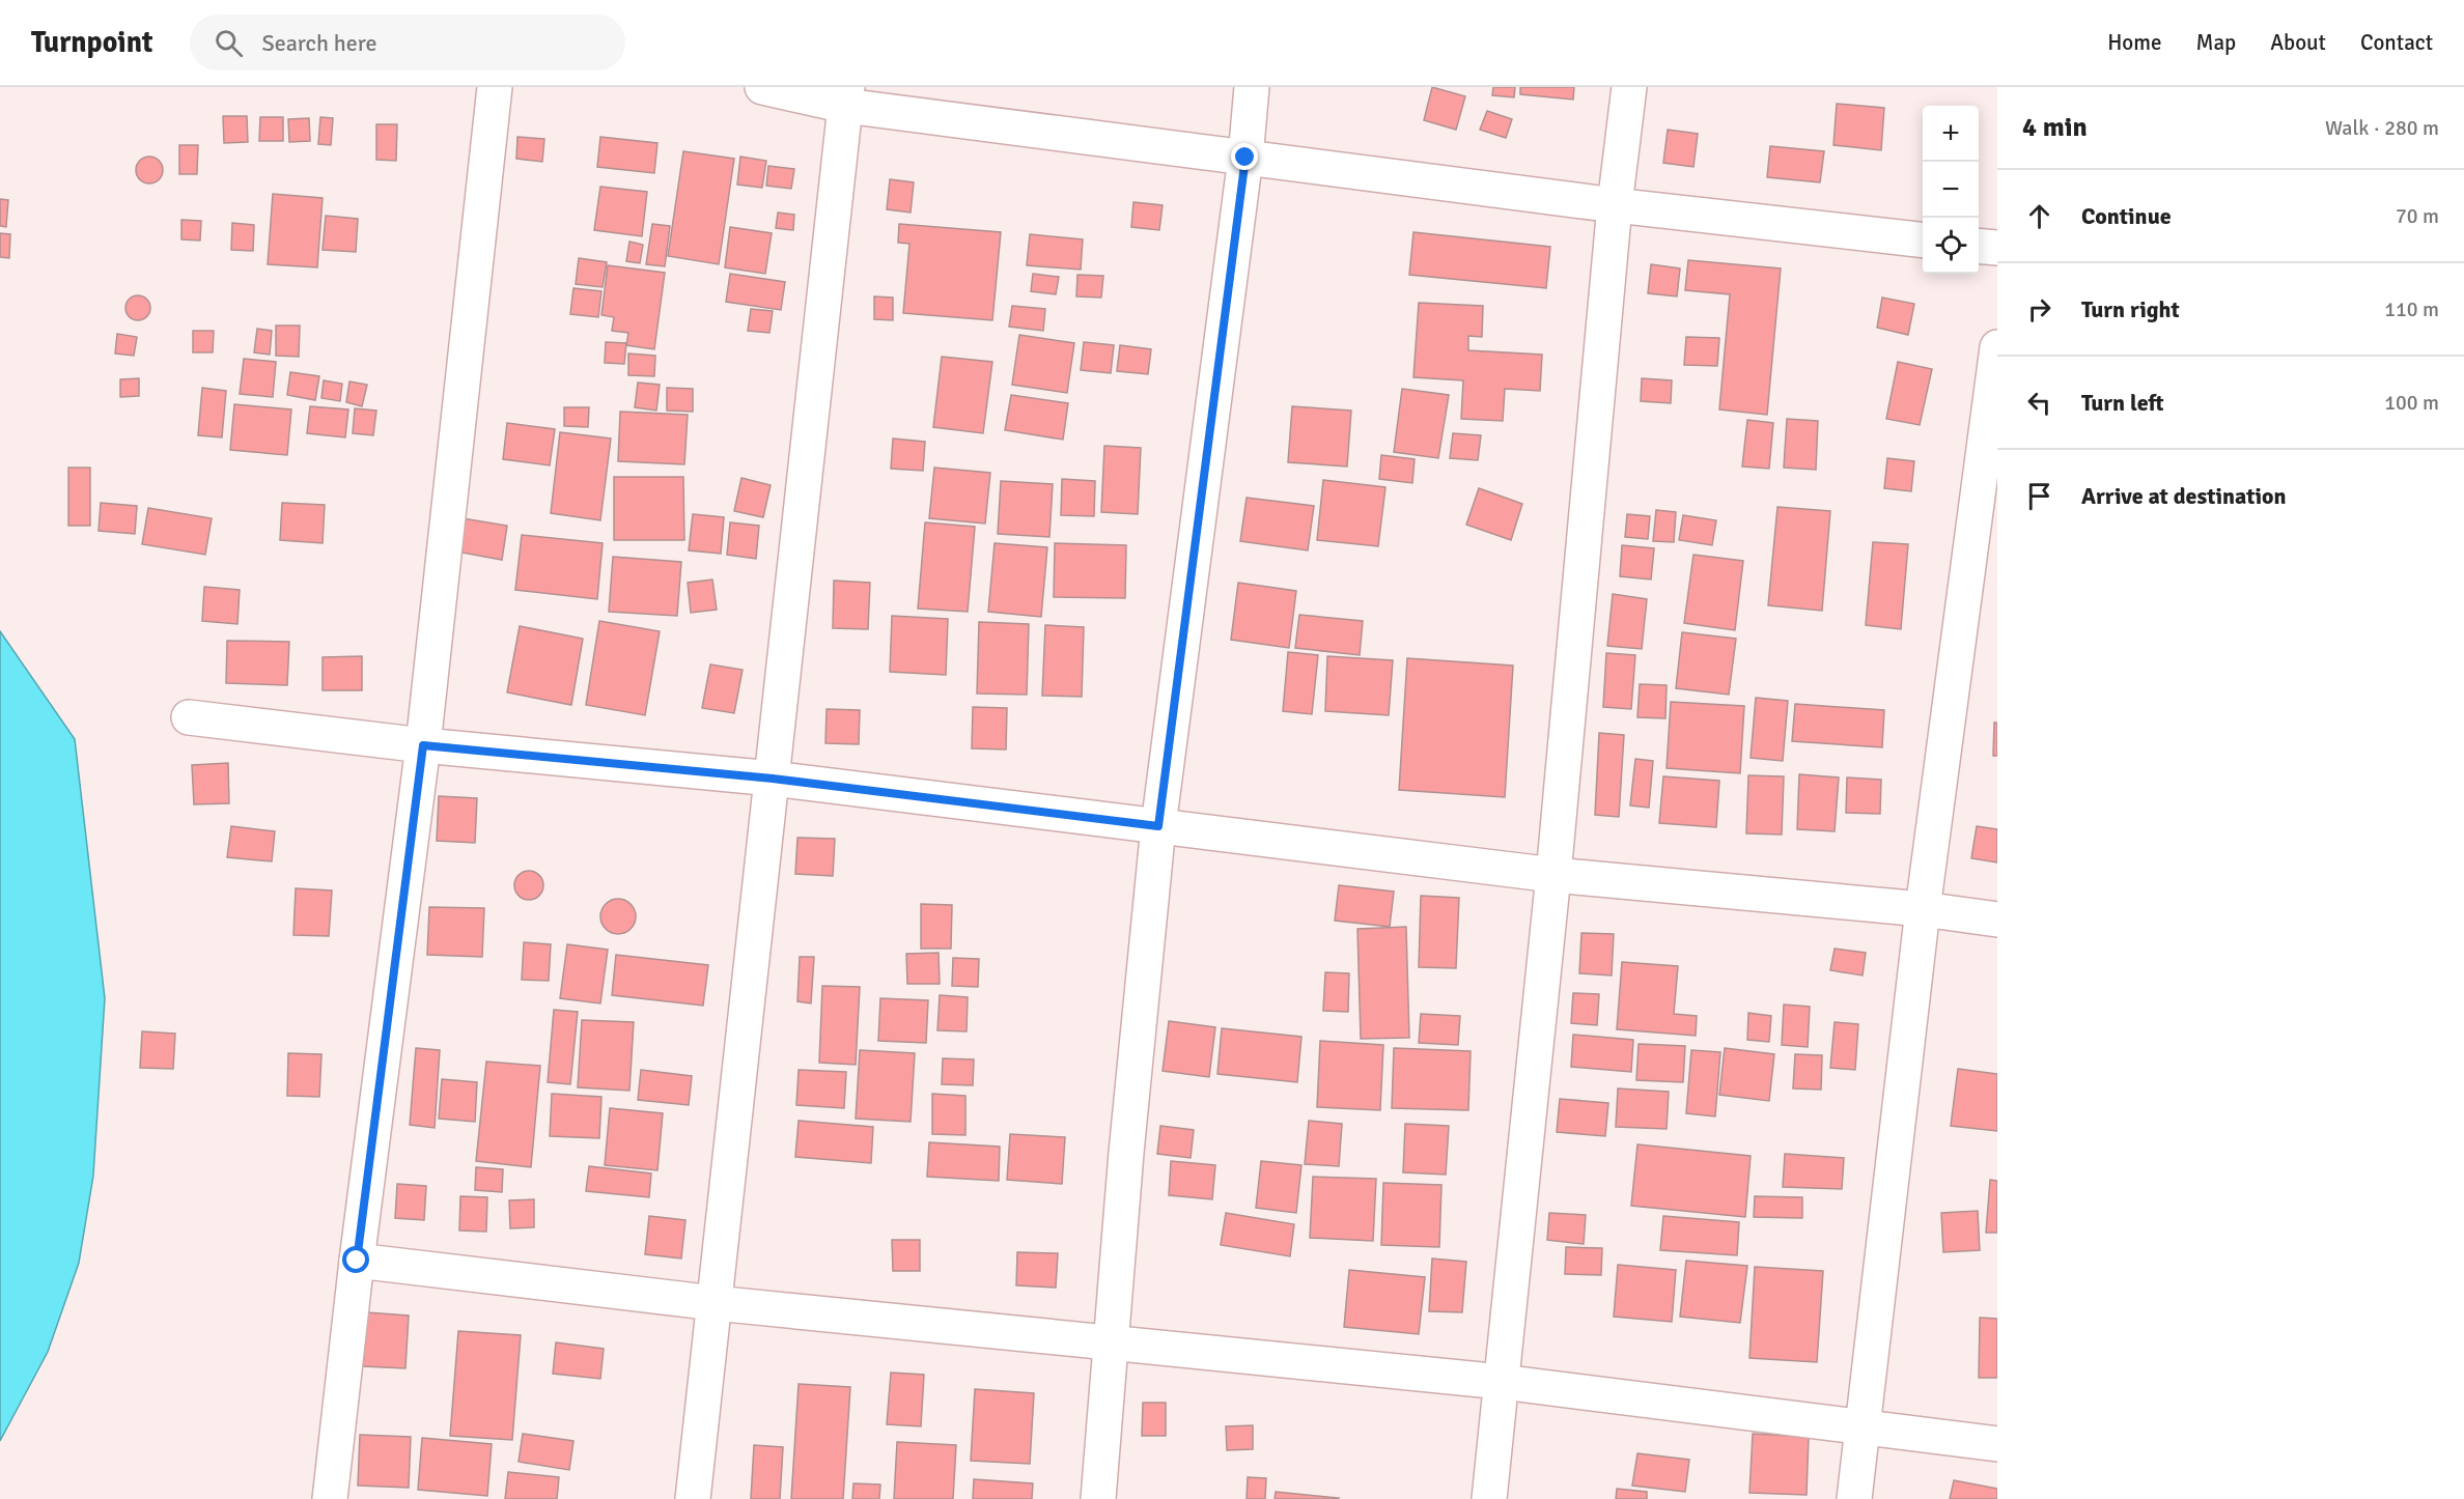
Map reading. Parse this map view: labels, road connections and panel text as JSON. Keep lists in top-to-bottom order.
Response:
{
  "page": {
    "header": "Turnpoint",
    "search": "Search here",
    "nav": [
      "Home",
      "Map",
      "About",
      "Contact"
    ],
    "heading": ["4 min", "Walk · 280 m"],
    "map_buttons": ["+", "−"],
    "list": [
      ["Continue", "70 m"],
      ["Turn right", "110 m"],
      ["Turn left", "100 m"],
      "Arrive at destination"
    ]
  }
}
